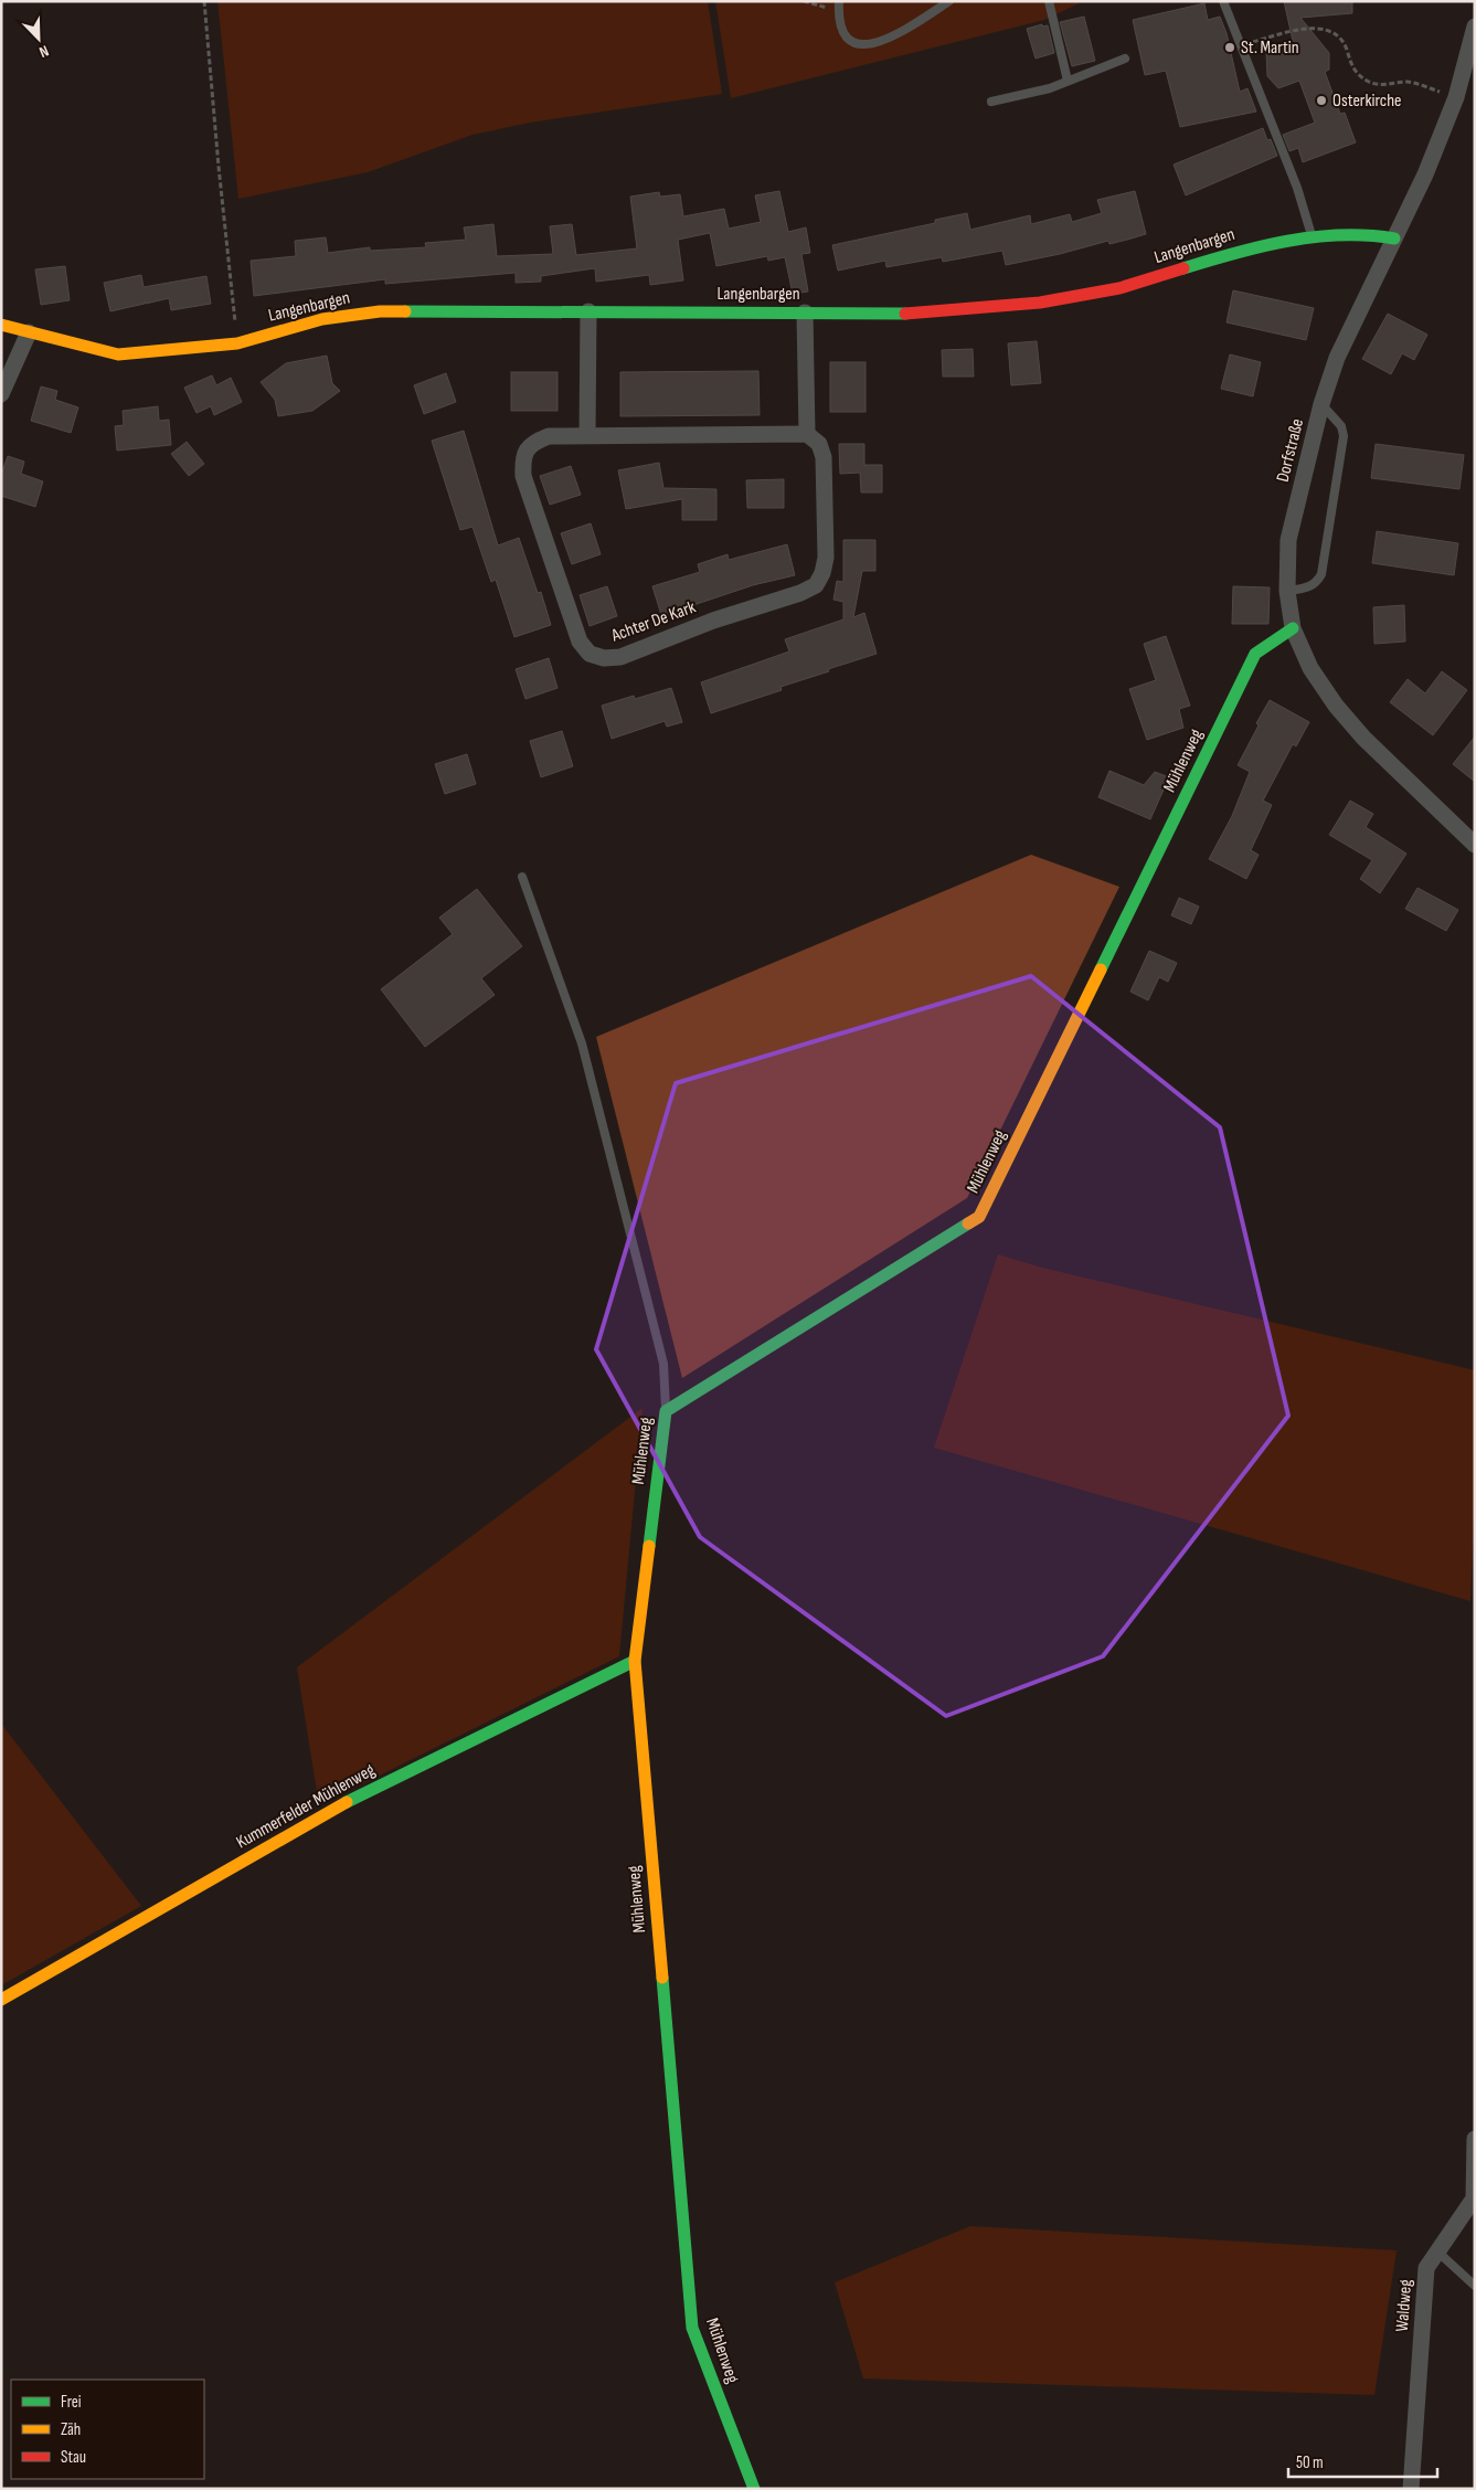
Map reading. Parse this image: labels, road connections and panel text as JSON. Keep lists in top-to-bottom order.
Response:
{
  "streets": {
    "street": [
      "Langenbargen",
      "Dorfstraße",
      "Achter De Kark",
      "Mühlenweg",
      "Kummerfelder Mühlenweg",
      "Waldweg"
    ]
  },
  "crossings": [
    ["Langenbargen", "Dorfstraße"],
    ["Dorfstraße", "Mühlenweg"],
    ["Mühlenweg", "Kummerfelder Mühlenweg"]
  ],
  "places": ["St. Martin", "Osterkirche"],
  "legend": ["Frei", "Zäh", "Stau"],
  "scale_bar": "50 m",
  "north": "bottom right"
}
